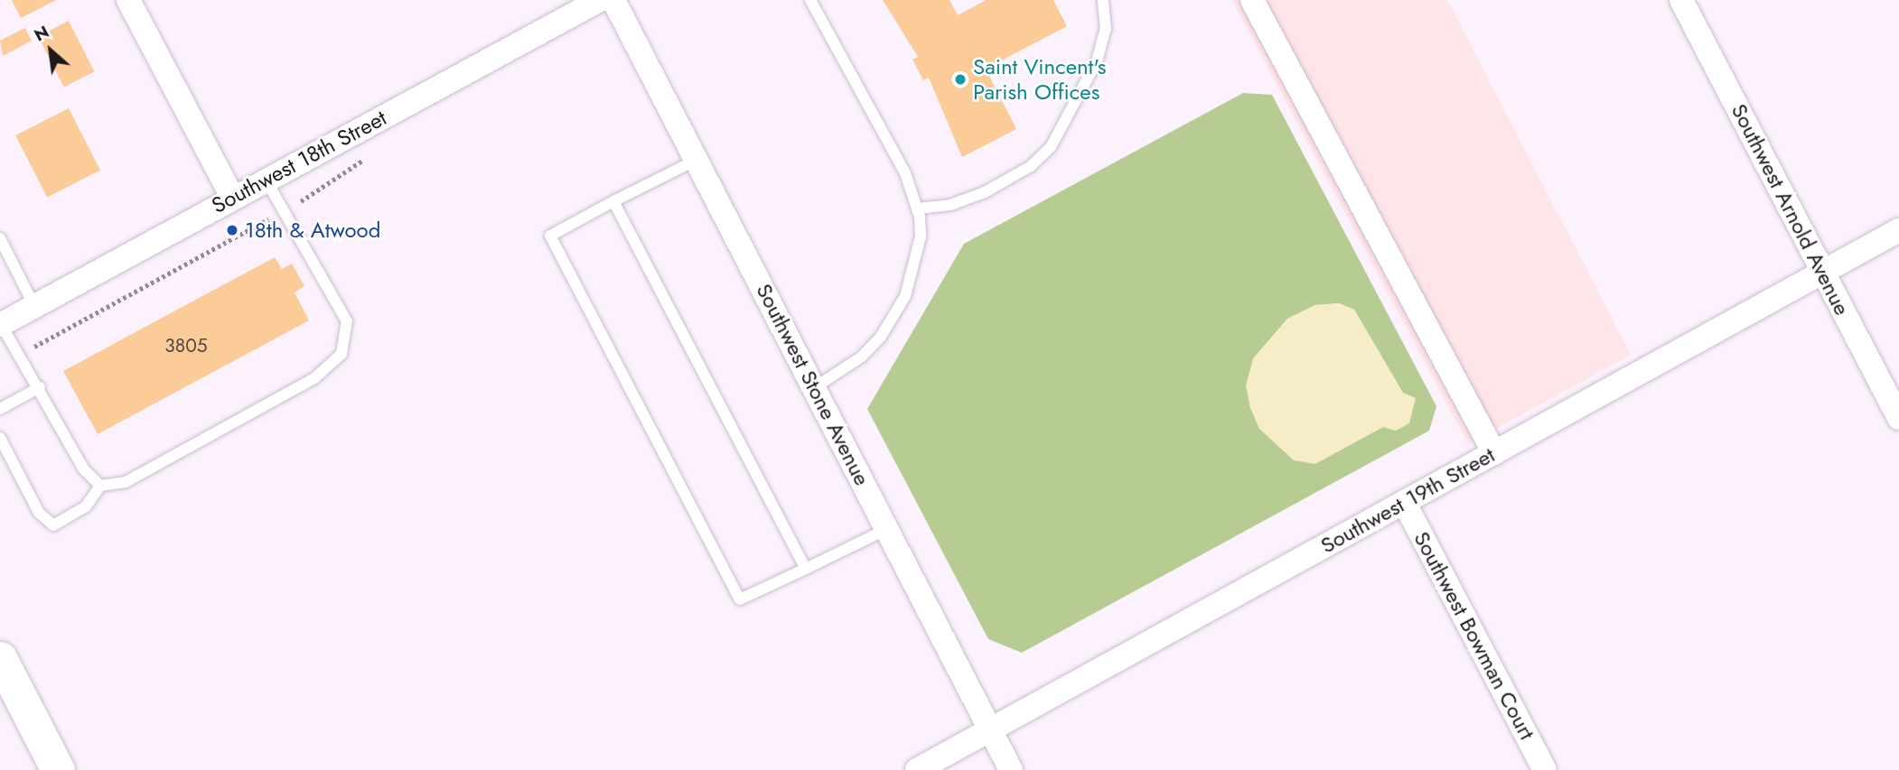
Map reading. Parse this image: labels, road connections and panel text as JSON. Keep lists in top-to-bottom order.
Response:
{
  "streets": {
    "street": [
      "Southwest 18th Street",
      "Southwest Arnold Avenue",
      "Southwest Stone Avenue",
      "Southwest 19th Street",
      "Southwest Bowman Court"
    ]
  },
  "crossings": [
    ["Southwest Arnold Avenue", "Southwest 19th Street"],
    ["Southwest Stone Avenue", "Southwest 19th Street"],
    ["Southwest 19th Street", "Southwest Bowman Court"]
  ],
  "places": ["Saint Vincent's Parish Offices", "18th & Atwood"],
  "house_numbers": ["3805"],
  "north": "top left"
}
